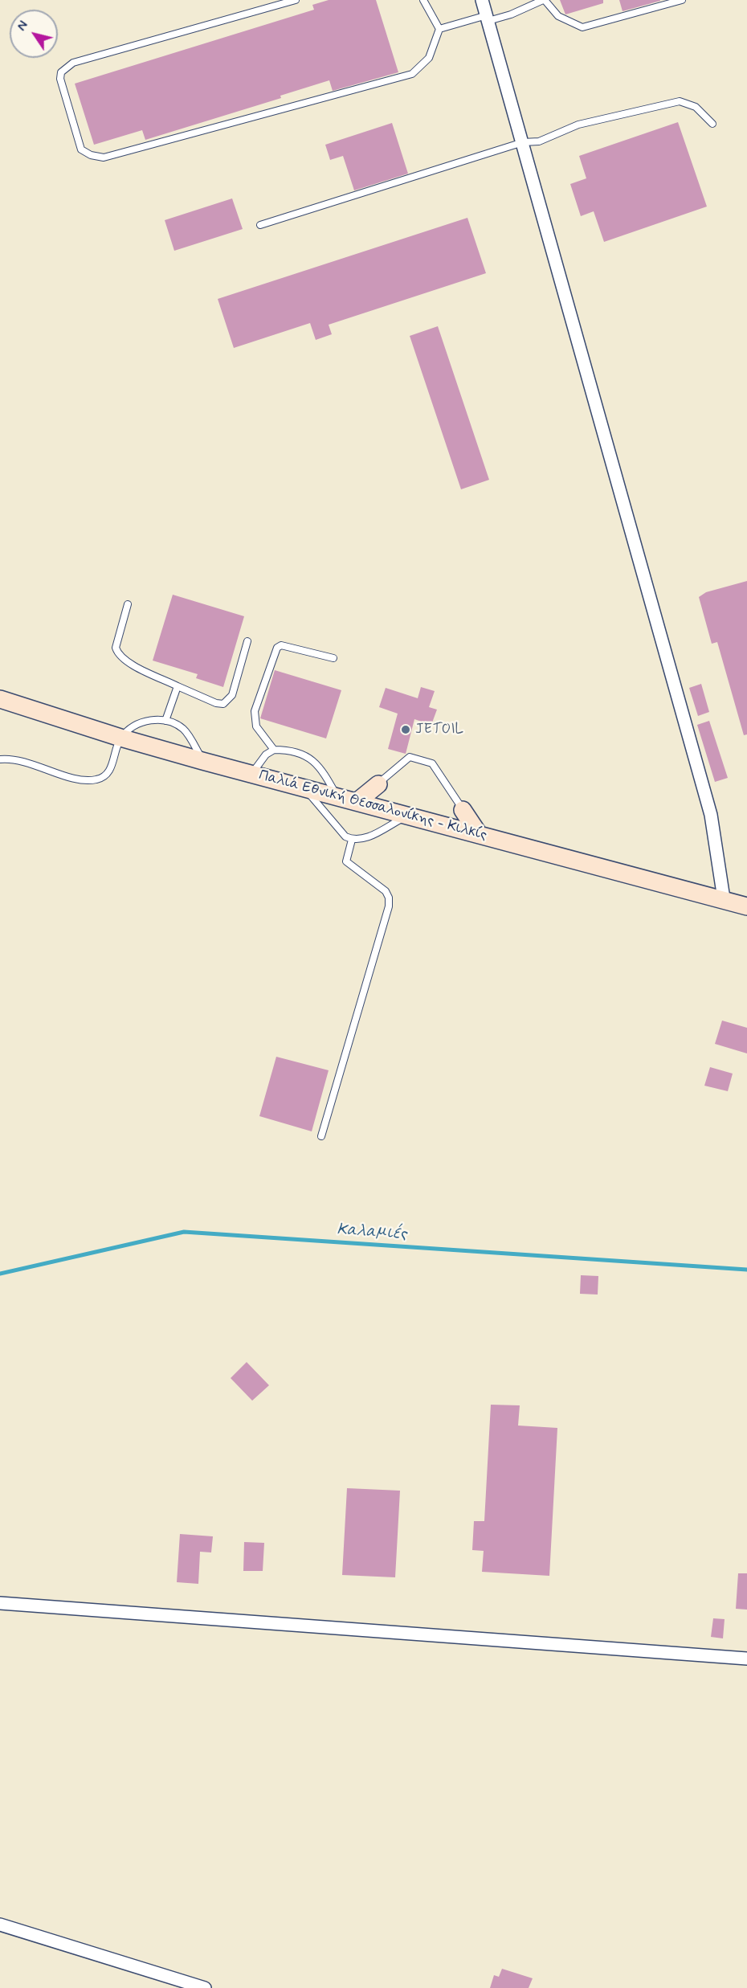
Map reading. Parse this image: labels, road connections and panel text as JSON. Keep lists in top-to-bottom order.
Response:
{
  "streets": {
    "main road": ["Παλιά Εθνική Θεσσαλονίκης - Κιλκίς"]
  },
  "water": ["Καλαμιές"],
  "places": ["JETOIL"],
  "north": "top left"
}
